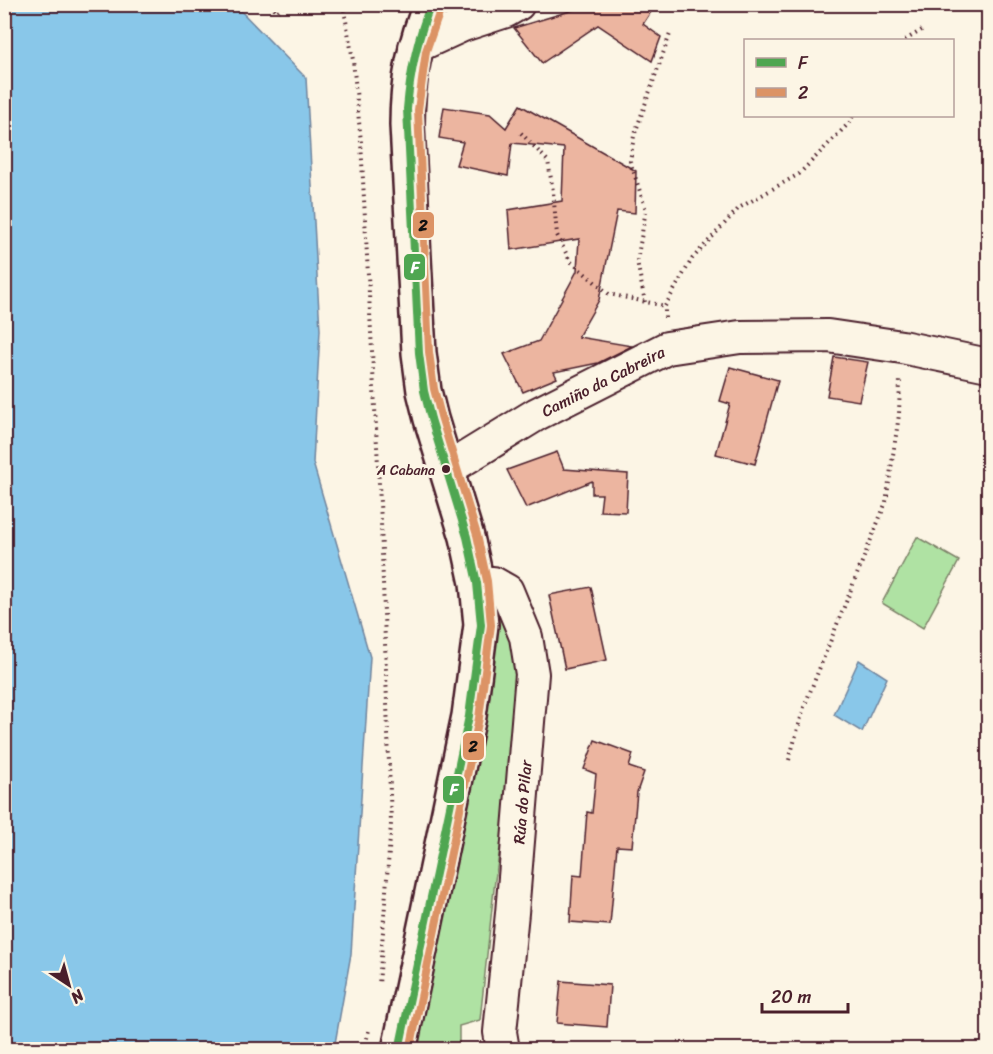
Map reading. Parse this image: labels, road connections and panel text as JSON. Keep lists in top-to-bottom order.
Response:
{
  "streets": {
    "street": ["Camiño da Cabreira", "Rúa do Pilar"]
  },
  "places": ["A Cabana"],
  "lines": ["transit line F", "transit line 2"],
  "legend": ["F", "2"],
  "scale_bar": "20 m",
  "north": "bottom right"
}
